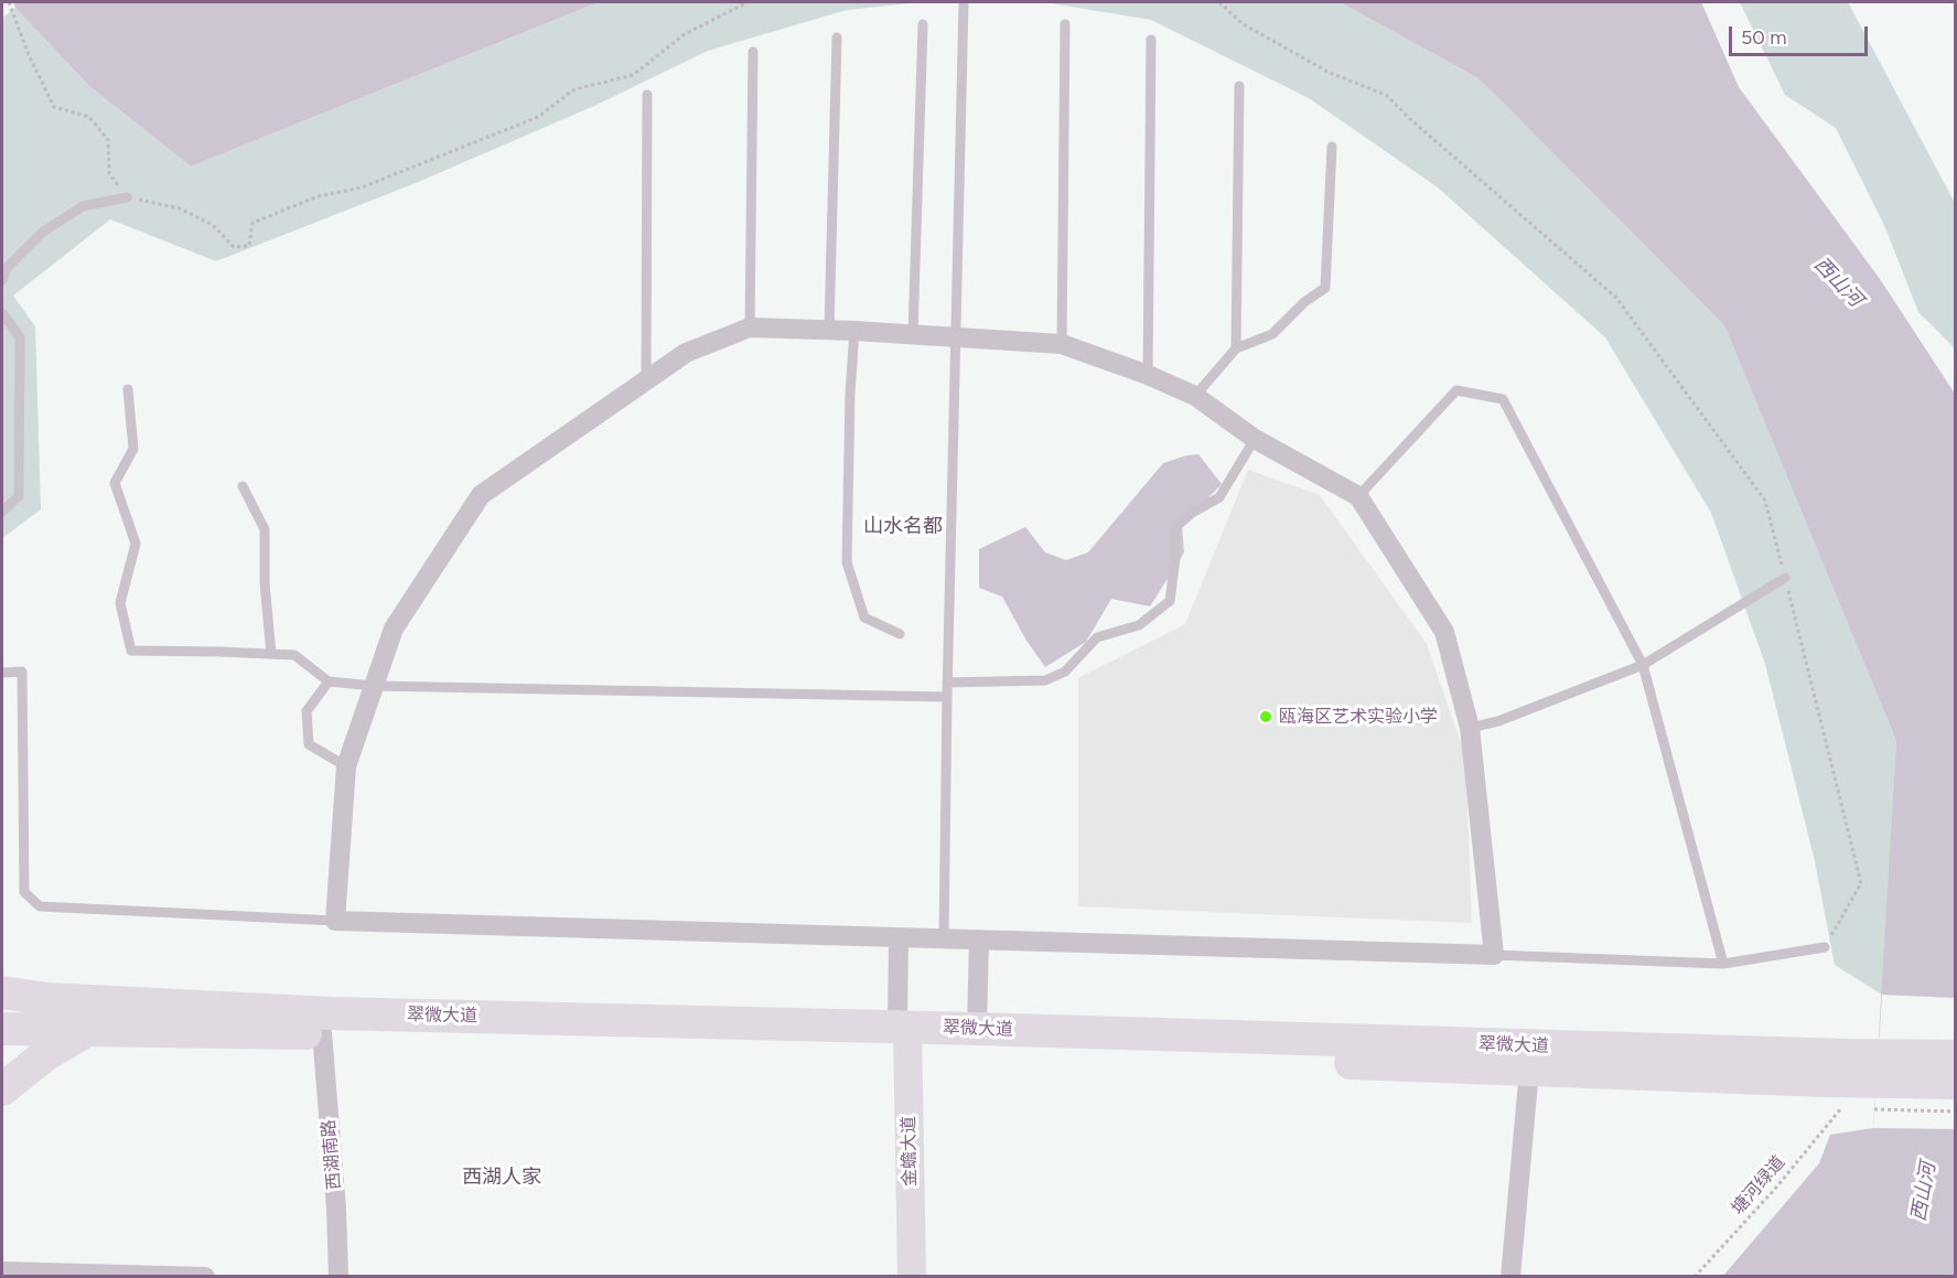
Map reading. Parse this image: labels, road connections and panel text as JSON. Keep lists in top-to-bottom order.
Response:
{
  "streets": {
    "main road": ["翠微大道"],
    "street": ["金蟾大道", "西湖南路"],
    "path": ["塘河绿道"]
  },
  "crossings": [
    ["翠微大道", "金蟾大道"],
    ["翠微大道", "西湖南路"],
    ["翠微大道", "塘河绿道"]
  ],
  "districts": ["山水名都", "西湖人家"],
  "water": ["西山河"],
  "places": ["瓯海区艺术实验小学"],
  "scale_bar": "50 m"
}
